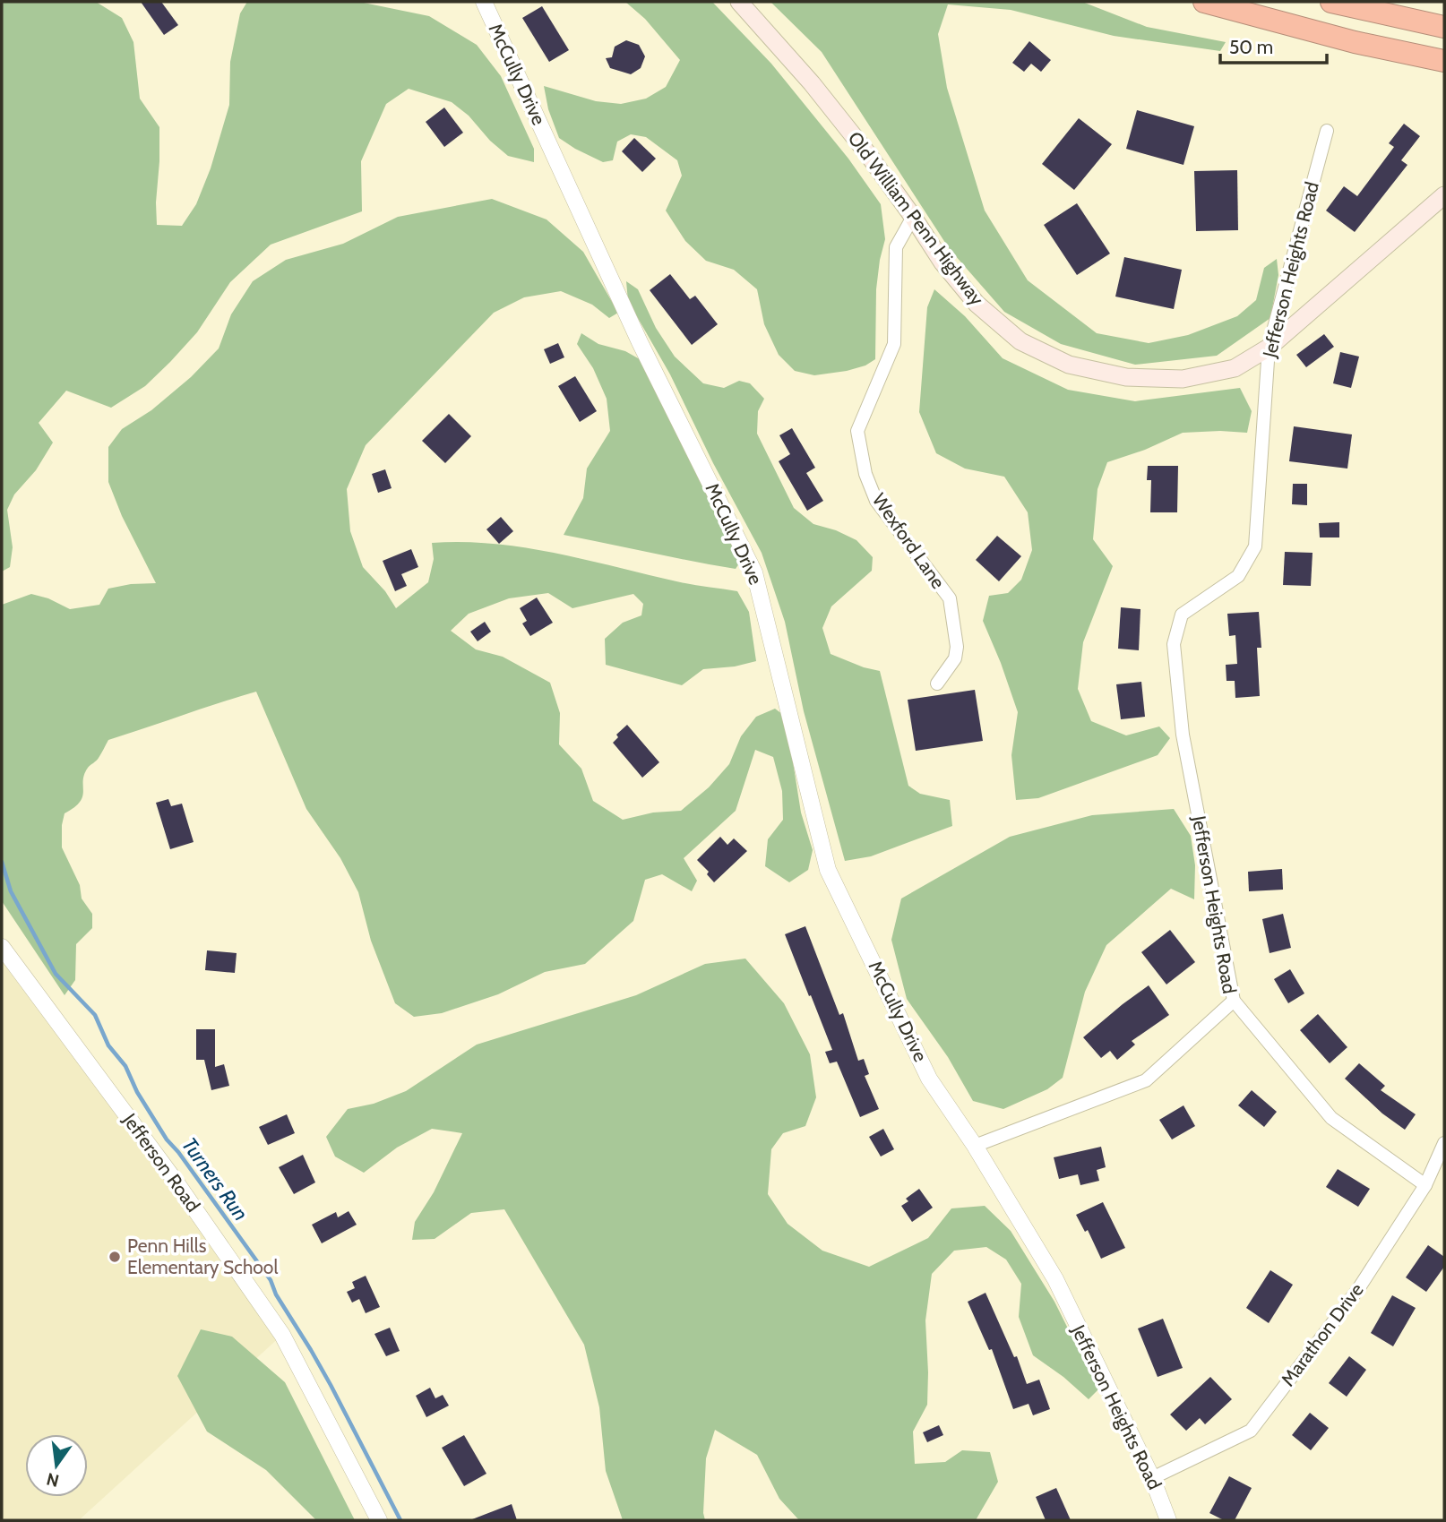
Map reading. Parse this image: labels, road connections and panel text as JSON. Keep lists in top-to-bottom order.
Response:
{
  "streets": {
    "main road": ["Old William Penn Highway"],
    "street": [
      "McCully Drive",
      "Jefferson Heights Road",
      "Wexford Lane",
      "Jefferson Road",
      "Marathon Drive"
    ]
  },
  "crossings": [
    ["McCully Drive", "Jefferson Heights Road"],
    ["Old William Penn Highway", "Jefferson Heights Road"],
    ["Old William Penn Highway", "Wexford Lane"],
    ["Jefferson Heights Road", "Marathon Drive"]
  ],
  "water": ["Turners Run"],
  "places": ["Penn Hills Elementary School"],
  "scale_bar": "50 m",
  "north": "bottom"
}
